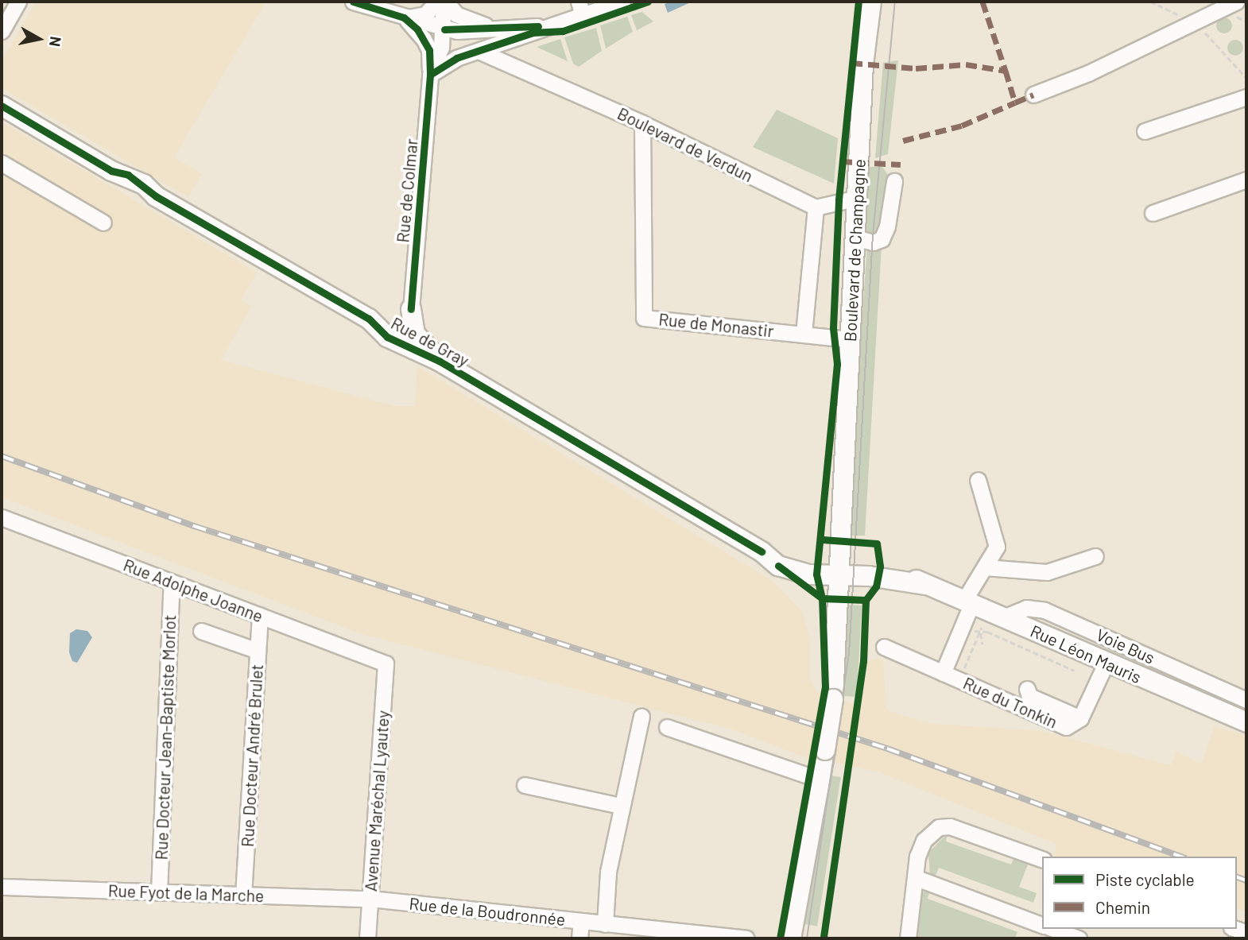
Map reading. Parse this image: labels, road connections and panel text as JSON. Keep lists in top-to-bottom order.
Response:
{
  "streets": {
    "main road": [
      "Rue de Colmar",
      "Boulevard de Champagne",
      "Rue de Gray",
      "Rue Léon Mauris"
    ],
    "street": [
      "Boulevard de Verdun",
      "Rue de Monastir",
      "Rue Adolphe Joanne",
      "Voie Bus",
      "Rue du Tonkin",
      "Rue Docteur Jean-Baptiste Morlot",
      "Rue Docteur André Brulet",
      "Avenue Maréchal Lyautey",
      "Rue Fyot de la Marche",
      "Rue de la Boudronnée"
    ]
  },
  "crossings": [
    ["Boulevard de Verdun", "Rue de Monastir"],
    ["Rue de Colmar", "Rue de Gray"],
    ["Boulevard de Champagne", "Rue de Monastir"],
    ["Boulevard de Champagne", "Rue de Gray"],
    ["Boulevard de Champagne", "Rue Léon Mauris"],
    ["Rue de Gray", "Rue Léon Mauris"],
    ["Rue Adolphe Joanne", "Rue Docteur Jean-Baptiste Morlot"],
    ["Rue Adolphe Joanne", "Rue Docteur André Brulet"],
    ["Rue Adolphe Joanne", "Avenue Maréchal Lyautey"],
    ["Voie Bus", "Rue Léon Mauris"],
    ["Rue Léon Mauris", "Rue du Tonkin"],
    ["Rue Docteur Jean-Baptiste Morlot", "Rue Fyot de la Marche"],
    ["Rue Docteur André Brulet", "Rue Fyot de la Marche"],
    ["Avenue Maréchal Lyautey", "Rue Fyot de la Marche"],
    ["Avenue Maréchal Lyautey", "Rue de la Boudronnée"],
    ["Rue Fyot de la Marche", "Rue de la Boudronnée"]
  ],
  "legend": ["Piste cyclable", "Chemin"],
  "north": "right"
}
